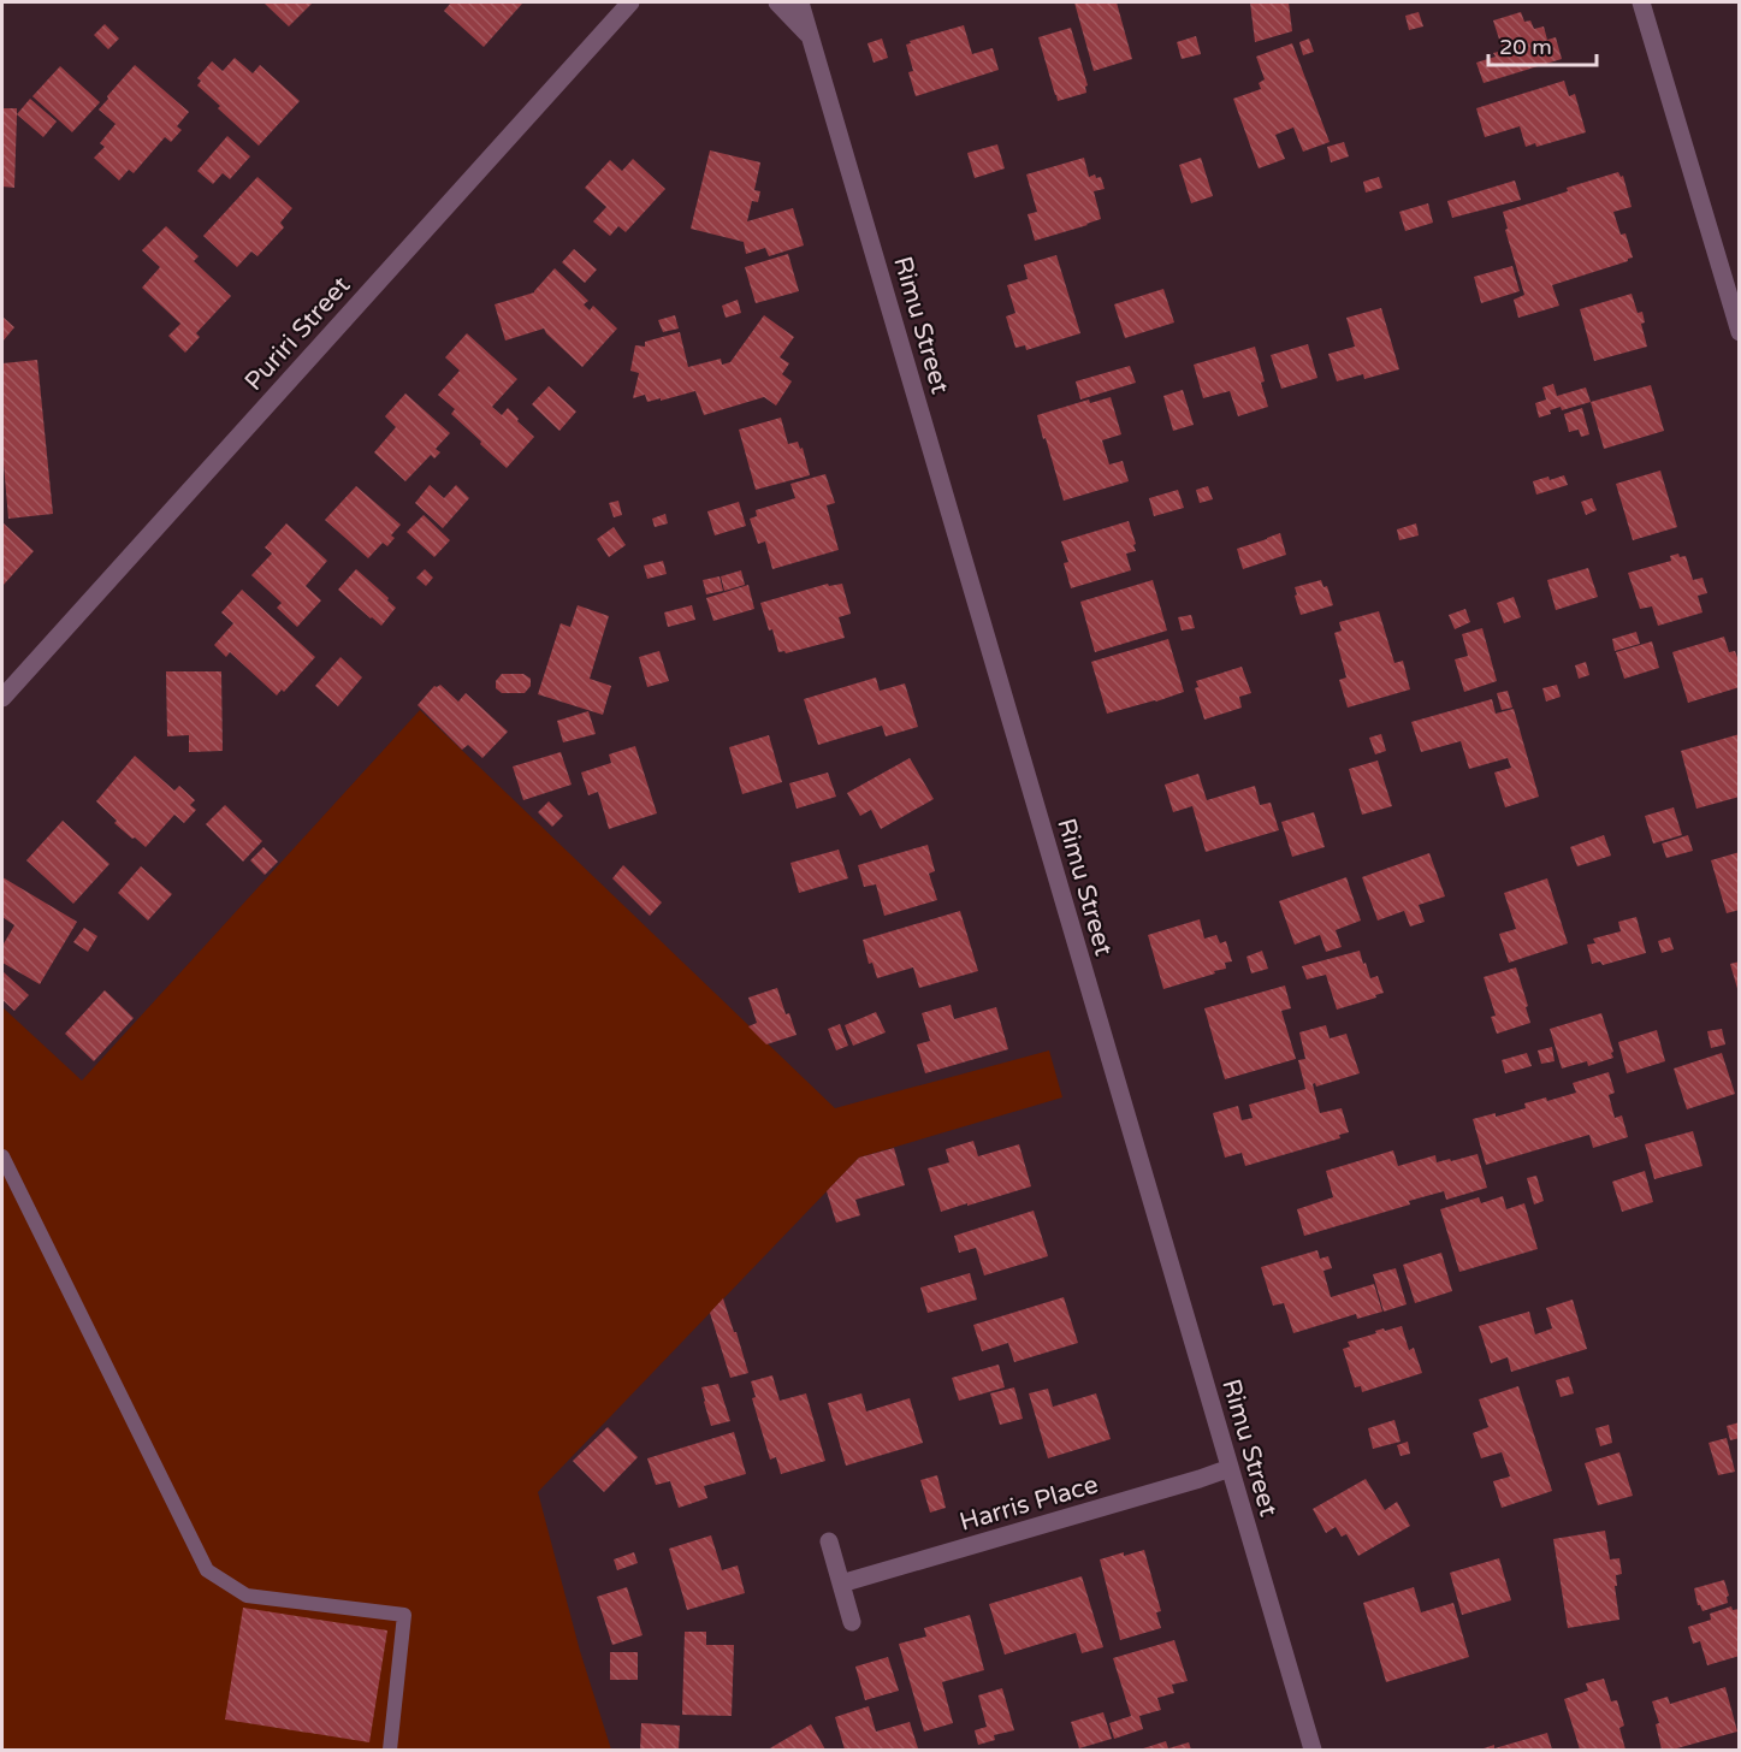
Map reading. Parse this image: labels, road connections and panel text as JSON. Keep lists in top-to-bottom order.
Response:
{
  "streets": {
    "street": ["Rimu Street", "Puriri Street", "Harris Place"]
  },
  "crossings": [
    ["Rimu Street", "Harris Place"]
  ],
  "scale_bar": "20 m"
}
